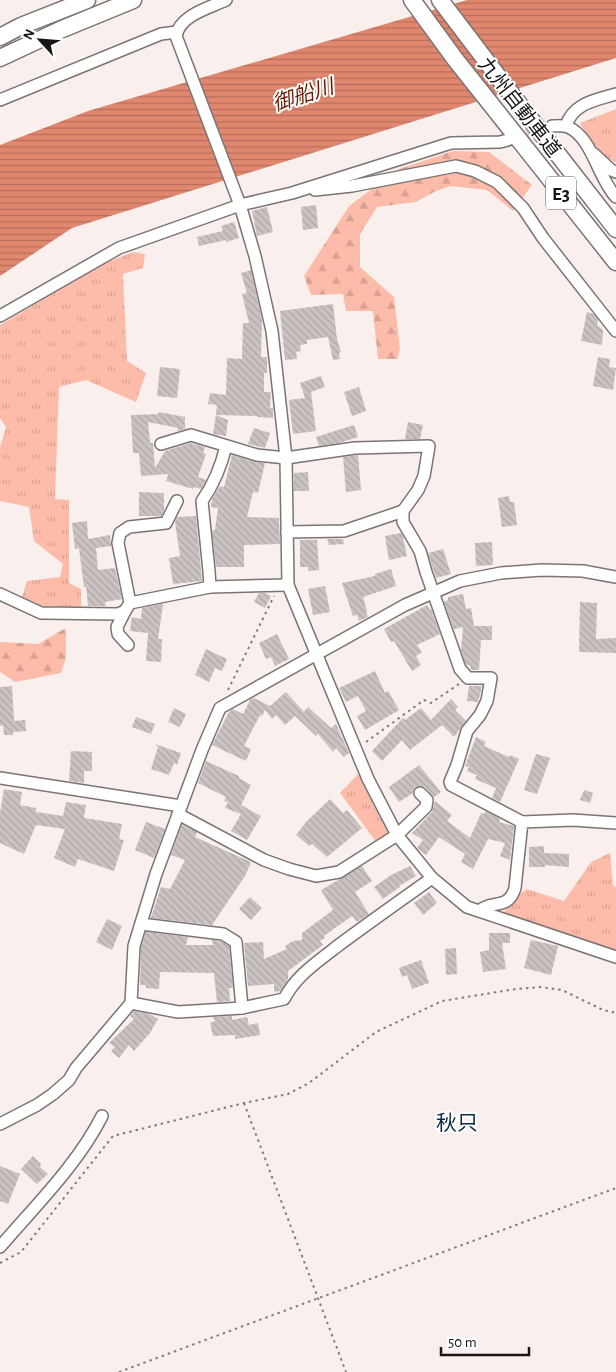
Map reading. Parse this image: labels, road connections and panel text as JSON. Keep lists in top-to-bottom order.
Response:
{
  "streets": {
    "highway": ["九州自動車道", "E3"]
  },
  "districts": ["秋只"],
  "water": ["御船川"],
  "scale_bar": "50 m",
  "north": "top left"
}
